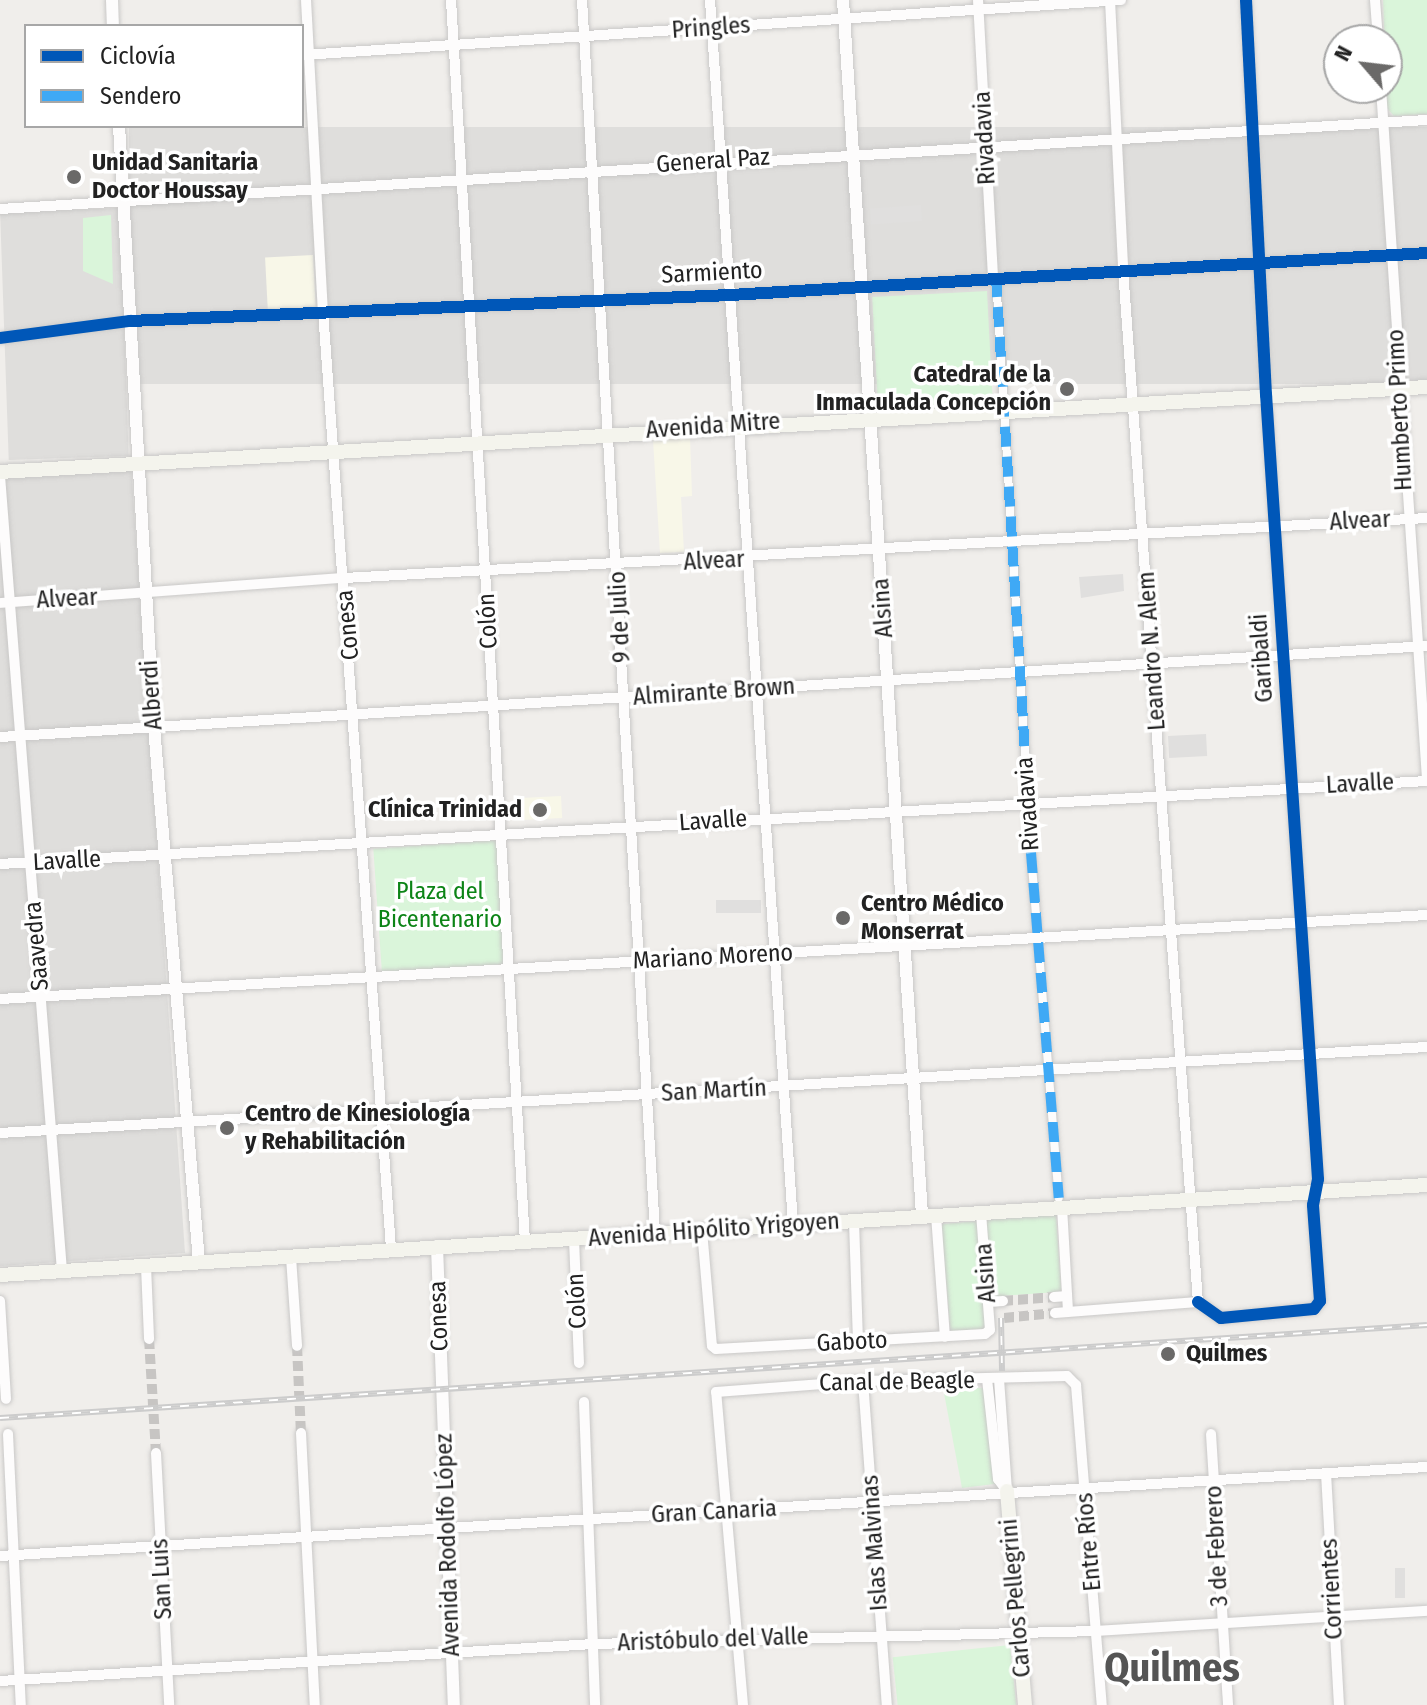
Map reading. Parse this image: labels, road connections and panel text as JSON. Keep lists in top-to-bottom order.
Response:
{
  "streets": {
    "main road": ["Avenida Mitre", "Avenida Hipólito Yrigoyen", "Carlos Pellegrini"],
    "street": [
      "Pringles",
      "Rivadavia",
      "General Paz",
      "Sarmiento",
      "Humberto Primo",
      "Alvear",
      "Alsina",
      "9 de Julio",
      "Colón",
      "Conesa",
      "Leandro N. Alem",
      "Garibaldi",
      "Almirante Brown",
      "Alberdi",
      "Lavalle",
      "Saavedra",
      "Mariano Moreno",
      "San Martín",
      "Gaboto",
      "Canal de Beagle",
      "Gran Canaria",
      "Entre Ríos",
      "Islas Malvinas",
      "Avenida Rodolfo López",
      "3 de Febrero",
      "San Luis",
      "Corrientes",
      "Aristóbulo del Valle"
    ]
  },
  "crossings": [
    ["Pringles", "Rivadavia"],
    ["Pringles", "Alsina"],
    ["Pringles", "9 de Julio"],
    ["Pringles", "Colón"],
    ["Pringles", "Conesa"],
    ["Pringles", "Leandro N. Alem"],
    ["Rivadavia", "General Paz"],
    ["Rivadavia", "Sarmiento"],
    ["Rivadavia", "Avenida Mitre"],
    ["Rivadavia", "Alvear"],
    ["Rivadavia", "Almirante Brown"],
    ["Rivadavia", "Lavalle"],
    ["Rivadavia", "Mariano Moreno"],
    ["Rivadavia", "San Martín"],
    ["Rivadavia", "Avenida Hipólito Yrigoyen"],
    ["General Paz", "Humberto Primo"],
    ["General Paz", "Alsina"],
    ["General Paz", "9 de Julio"],
    ["General Paz", "Colón"],
    ["General Paz", "Conesa"],
    ["General Paz", "Leandro N. Alem"],
    ["General Paz", "Garibaldi"],
    ["General Paz", "Alberdi"],
    ["Sarmiento", "Humberto Primo"],
    ["Sarmiento", "Alsina"],
    ["Sarmiento", "9 de Julio"],
    ["Sarmiento", "Colón"],
    ["Sarmiento", "Conesa"],
    ["Sarmiento", "Leandro N. Alem"],
    ["Sarmiento", "Garibaldi"],
    ["Sarmiento", "Alberdi"],
    ["Humberto Primo", "Avenida Mitre"],
    ["Humberto Primo", "Alvear"],
    ["Humberto Primo", "Almirante Brown"],
    ["Humberto Primo", "Lavalle"],
    ["Avenida Mitre", "Alsina"],
    ["Avenida Mitre", "9 de Julio"],
    ["Avenida Mitre", "Colón"],
    ["Avenida Mitre", "Conesa"],
    ["Avenida Mitre", "Leandro N. Alem"],
    ["Avenida Mitre", "Garibaldi"],
    ["Avenida Mitre", "Alberdi"],
    ["Avenida Mitre", "Saavedra"],
    ["Alvear", "Alsina"],
    ["Alvear", "9 de Julio"],
    ["Alvear", "Colón"],
    ["Alvear", "Conesa"],
    ["Alvear", "Leandro N. Alem"],
    ["Alvear", "Garibaldi"],
    ["Alvear", "Alberdi"],
    ["Alvear", "Saavedra"],
    ["Alsina", "Almirante Brown"],
    ["Alsina", "Lavalle"],
    ["Alsina", "Mariano Moreno"],
    ["Alsina", "San Martín"],
    ["Alsina", "Avenida Hipólito Yrigoyen"],
    ["Alsina", "Gaboto"],
    ["9 de Julio", "Almirante Brown"],
    ["9 de Julio", "Lavalle"],
    ["9 de Julio", "Mariano Moreno"],
    ["9 de Julio", "San Martín"],
    ["9 de Julio", "Avenida Hipólito Yrigoyen"],
    ["Colón", "Almirante Brown"],
    ["Colón", "Lavalle"],
    ["Colón", "Mariano Moreno"],
    ["Colón", "San Martín"],
    ["Colón", "Avenida Hipólito Yrigoyen"],
    ["Conesa", "Almirante Brown"],
    ["Conesa", "Lavalle"],
    ["Conesa", "Mariano Moreno"],
    ["Conesa", "San Martín"],
    ["Conesa", "Avenida Hipólito Yrigoyen"],
    ["Conesa", "Avenida Rodolfo López"],
    ["Leandro N. Alem", "Garibaldi"],
    ["Leandro N. Alem", "Almirante Brown"],
    ["Leandro N. Alem", "Lavalle"],
    ["Leandro N. Alem", "Mariano Moreno"],
    ["Leandro N. Alem", "San Martín"],
    ["Leandro N. Alem", "Avenida Hipólito Yrigoyen"],
    ["Garibaldi", "Almirante Brown"],
    ["Garibaldi", "Lavalle"],
    ["Garibaldi", "Mariano Moreno"],
    ["Garibaldi", "San Martín"],
    ["Garibaldi", "Avenida Hipólito Yrigoyen"],
    ["Almirante Brown", "Alberdi"],
    ["Almirante Brown", "Saavedra"],
    ["Alberdi", "Lavalle"],
    ["Alberdi", "Mariano Moreno"],
    ["Alberdi", "San Martín"],
    ["Alberdi", "Avenida Hipólito Yrigoyen"],
    ["Lavalle", "Saavedra"],
    ["Saavedra", "Mariano Moreno"],
    ["Saavedra", "San Martín"],
    ["Saavedra", "Avenida Hipólito Yrigoyen"],
    ["Avenida Hipólito Yrigoyen", "Gaboto"],
    ["Canal de Beagle", "Gran Canaria"],
    ["Canal de Beagle", "Entre Ríos"],
    ["Canal de Beagle", "Islas Malvinas"],
    ["Canal de Beagle", "Carlos Pellegrini"],
    ["Gran Canaria", "Entre Ríos"],
    ["Gran Canaria", "Islas Malvinas"],
    ["Gran Canaria", "Avenida Rodolfo López"],
    ["Gran Canaria", "3 de Febrero"],
    ["Gran Canaria", "San Luis"],
    ["Gran Canaria", "Corrientes"],
    ["Gran Canaria", "Carlos Pellegrini"],
    ["Entre Ríos", "Aristóbulo del Valle"],
    ["Islas Malvinas", "Aristóbulo del Valle"],
    ["Avenida Rodolfo López", "Aristóbulo del Valle"],
    ["3 de Febrero", "Aristóbulo del Valle"],
    ["San Luis", "Aristóbulo del Valle"],
    ["Corrientes", "Aristóbulo del Valle"],
    ["Carlos Pellegrini", "Aristóbulo del Valle"]
  ],
  "districts": ["Quilmes"],
  "parks": ["Plaza del Bicentenario"],
  "places": [
    "Unidad Sanitaria Doctor Houssay",
    "Catedral de la Inmaculada Concepción",
    "Clínica Trinidad",
    "Centro Médico Monserrat",
    "Centro de Kinesiología y Rehabilitación",
    "Quilmes"
  ],
  "legend": ["Ciclovía", "Sendero"],
  "north": "top left"
}
